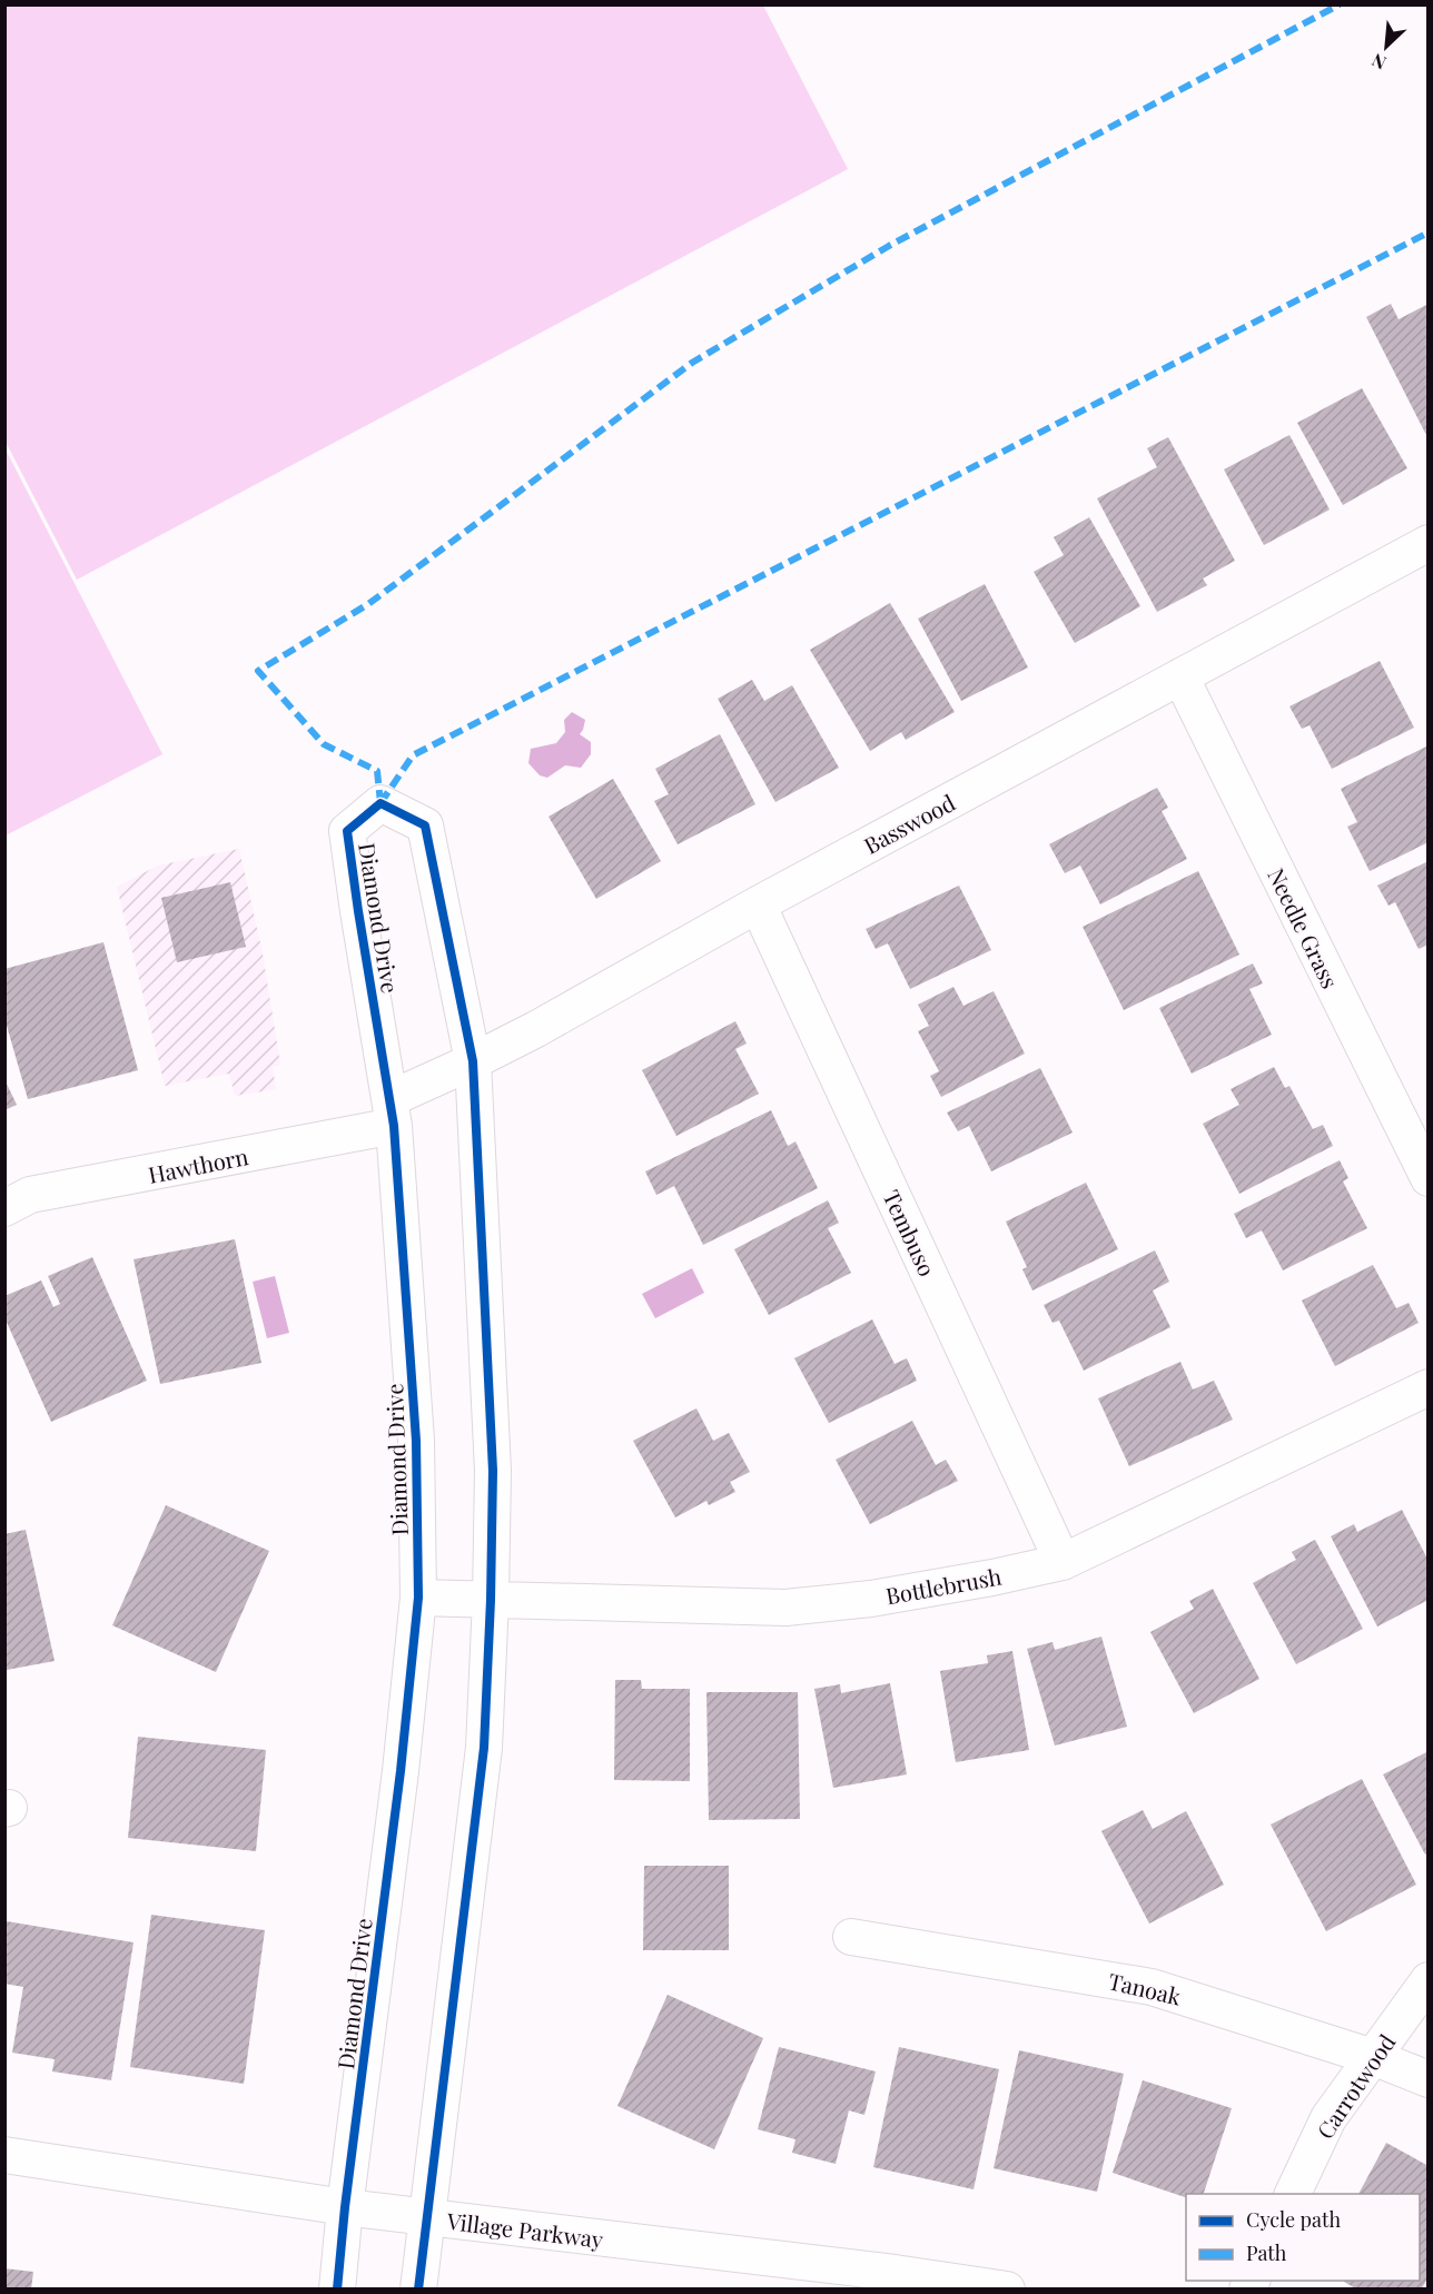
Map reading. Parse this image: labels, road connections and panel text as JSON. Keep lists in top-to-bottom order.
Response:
{
  "streets": {
    "street": [
      "Basswood",
      "Diamond Drive",
      "Needle Grass",
      "Hawthorn",
      "Tembuso",
      "Bottlebrush",
      "Tanoak",
      "Carrotwood",
      "Village Parkway"
    ]
  },
  "crossings": [
    ["Basswood", "Diamond Drive"],
    ["Basswood", "Needle Grass"],
    ["Basswood", "Hawthorn"],
    ["Basswood", "Tembuso"],
    ["Diamond Drive", "Hawthorn"],
    ["Diamond Drive", "Bottlebrush"],
    ["Diamond Drive", "Village Parkway"],
    ["Tembuso", "Bottlebrush"],
    ["Tanoak", "Carrotwood"]
  ],
  "legend": ["Cycle path", "Path"],
  "north": "bottom left"
}
